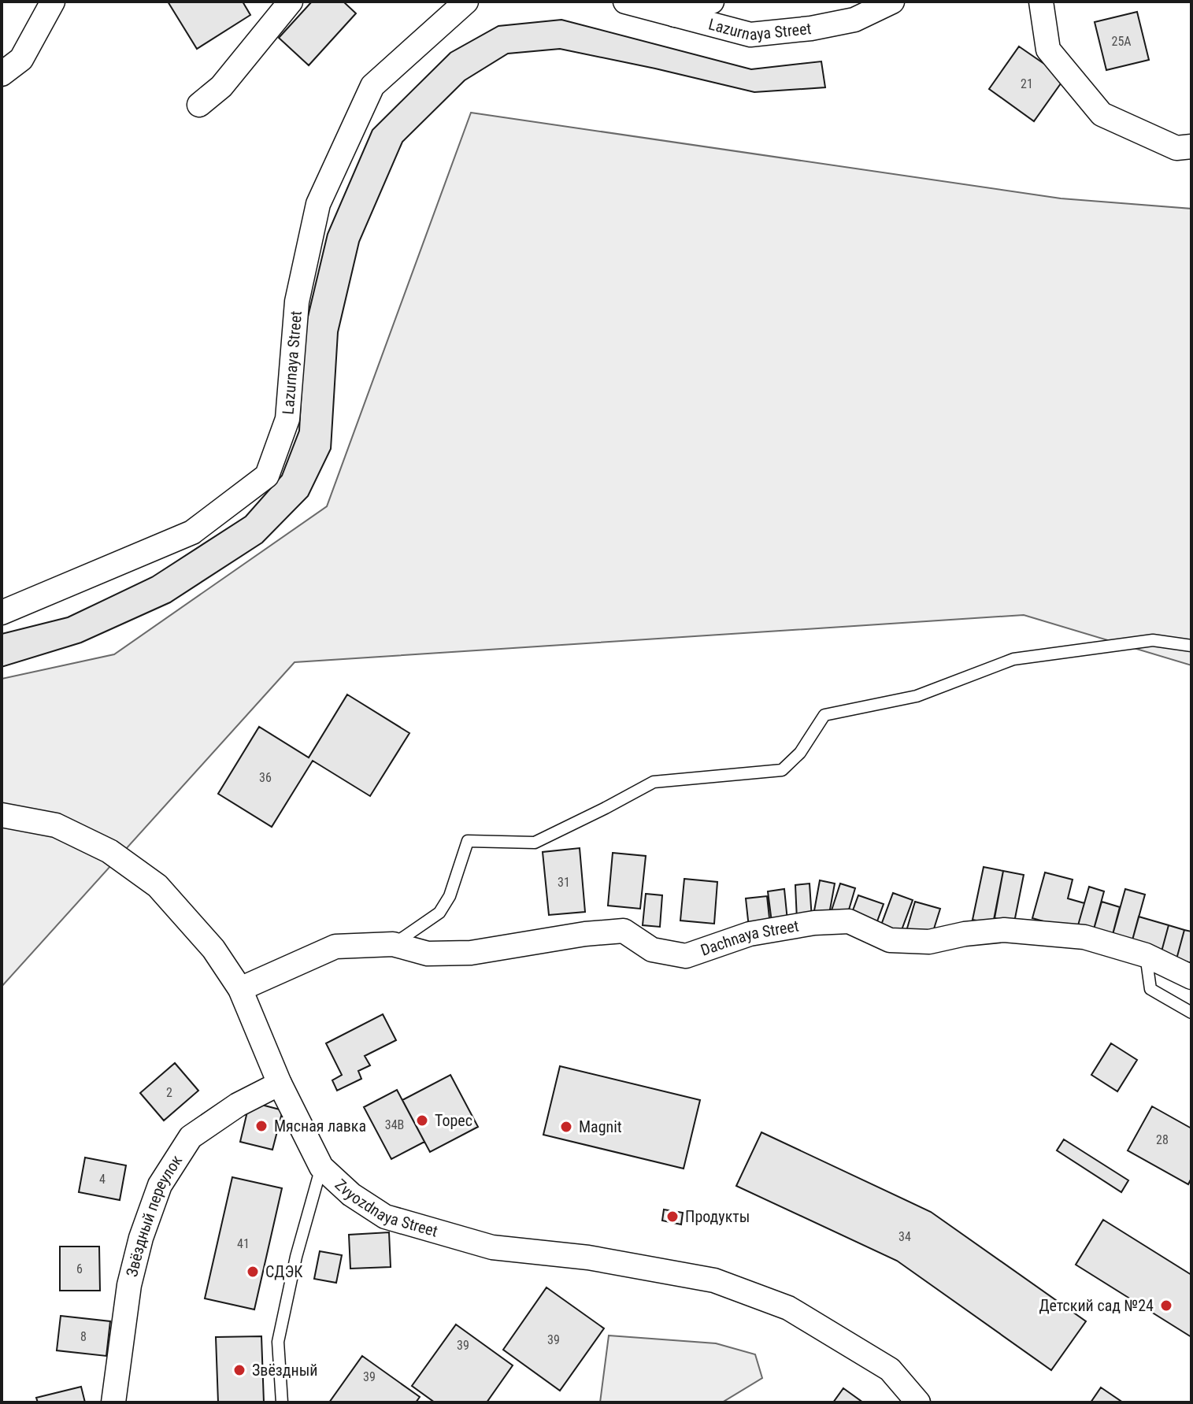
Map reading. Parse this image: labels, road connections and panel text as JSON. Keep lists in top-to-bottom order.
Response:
{
  "streets": {
    "street": [
      "Lazurnaya Street",
      "Dachnaya Street",
      "Zvyozdnaya Street",
      "Звёздный переулок"
    ]
  },
  "crossings": [
    ["Dachnaya Street", "Zvyozdnaya Street"],
    ["Zvyozdnaya Street", "Звёздный переулок"]
  ],
  "places": [
    "Торес",
    "Мясная лавка",
    "Magnit",
    "Продукты",
    "СДЭК",
    "Детский сад №24",
    "Звёздный"
  ],
  "house_numbers": [
    "25А",
    "21",
    "36",
    "31",
    "2",
    "34В",
    "28",
    "4",
    "34",
    "41",
    "6",
    "8",
    "39",
    "39",
    "39"
  ]
}
